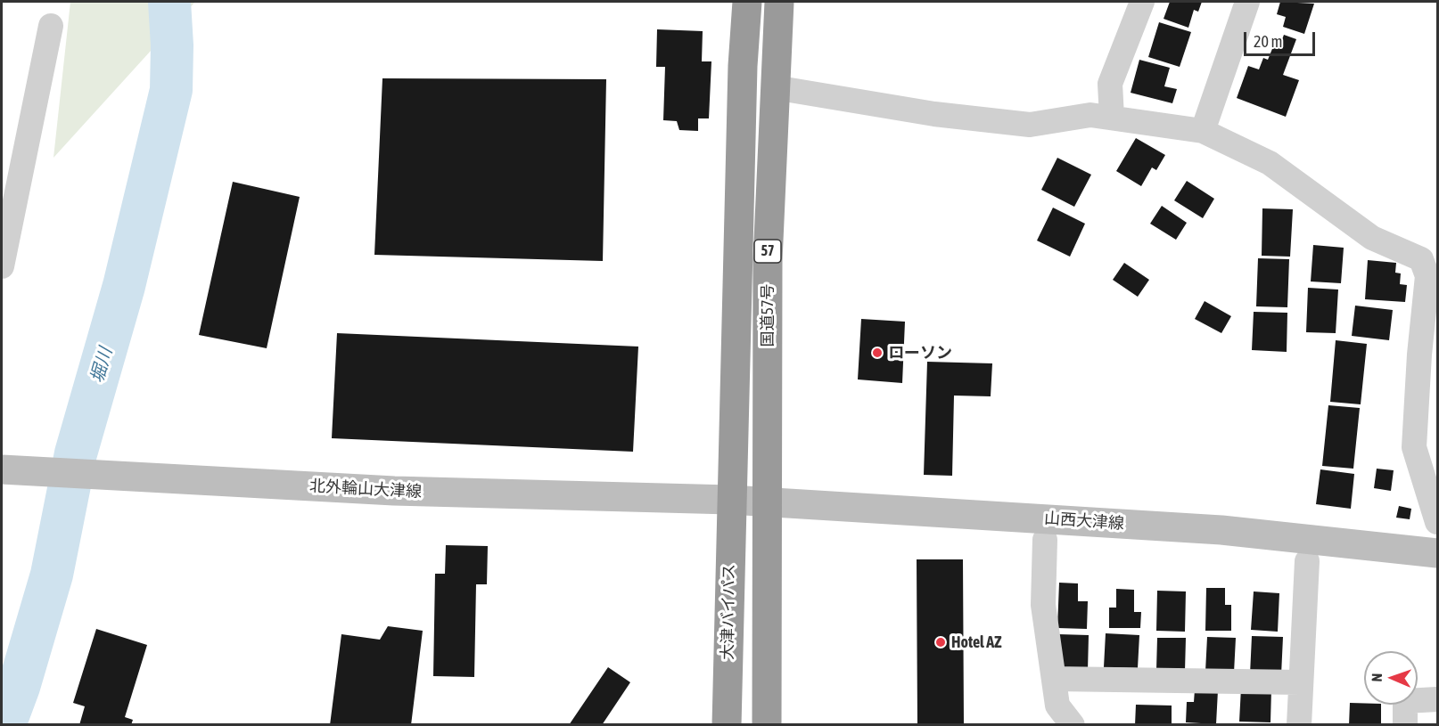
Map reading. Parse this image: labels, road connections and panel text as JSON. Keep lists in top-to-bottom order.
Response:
{
  "streets": {
    "highway": ["57", "国道57号", "大津バイパス"],
    "main road": ["北外輪山大津線", "山西大津線"]
  },
  "crossings": [
    ["57", "国道57号"],
    ["57", "山西大津線"],
    ["国道57号", "北外輪山大津線"],
    ["国道57号", "山西大津線"],
    ["国道57号", "大津バイパス"],
    ["北外輪山大津線", "山西大津線"],
    ["北外輪山大津線", "大津バイパス"],
    ["山西大津線", "大津バイパス"]
  ],
  "water": ["堀川"],
  "places": ["ローソン", "Hotel AZ"],
  "scale_bar": "20 m",
  "north": "left"
}
